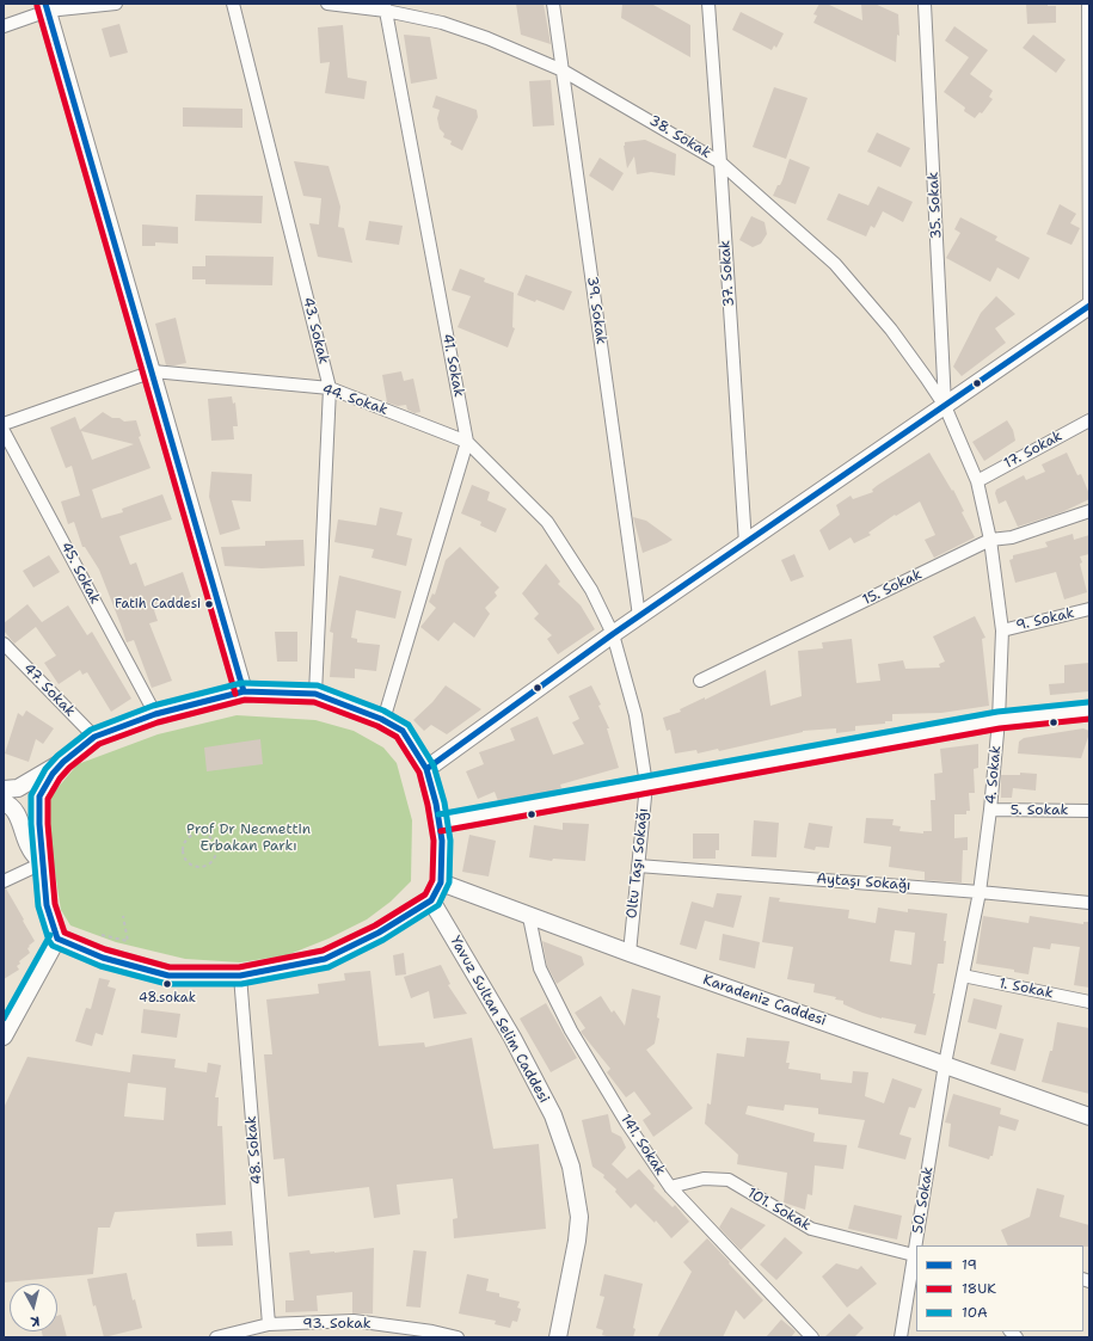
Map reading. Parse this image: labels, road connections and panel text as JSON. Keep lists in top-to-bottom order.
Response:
{
  "streets": {
    "street": [
      "38. Sokak",
      "35. Sokak",
      "37. Sokak",
      "39. Sokak",
      "43. Sokak",
      "41. Sokak",
      "44. Sokak",
      "17. Sokak",
      "45. Sokak",
      "15. Sokak",
      "9. Sokak",
      "47. Sokak",
      "4. Sokak",
      "5. Sokak",
      "Oltu Taşı Sokağı",
      "Aytaşı Sokağı",
      "1. Sokak",
      "Karadeniz Caddesi",
      "Yavuz Sultan Selim Caddesi",
      "141. Sokak",
      "48. Sokak",
      "50. Sokak",
      "101. Sokak",
      "93. Sokak"
    ]
  },
  "crossings": [
    ["38. Sokak", "35. Sokak"],
    ["38. Sokak", "37. Sokak"],
    ["38. Sokak", "39. Sokak"],
    ["38. Sokak", "41. Sokak"],
    ["38. Sokak", "4. Sokak"],
    ["35. Sokak", "4. Sokak"],
    ["43. Sokak", "44. Sokak"],
    ["41. Sokak", "44. Sokak"],
    ["44. Sokak", "Oltu Taşı Sokağı"],
    ["17. Sokak", "4. Sokak"],
    ["15. Sokak", "4. Sokak"],
    ["9. Sokak", "4. Sokak"],
    ["4. Sokak", "5. Sokak"],
    ["4. Sokak", "Aytaşı Sokağı"],
    ["4. Sokak", "1. Sokak"],
    ["4. Sokak", "Karadeniz Caddesi"],
    ["4. Sokak", "50. Sokak"],
    ["Oltu Taşı Sokağı", "Aytaşı Sokağı"],
    ["Oltu Taşı Sokağı", "Karadeniz Caddesi"],
    ["Karadeniz Caddesi", "141. Sokak"],
    ["Karadeniz Caddesi", "50. Sokak"],
    ["141. Sokak", "101. Sokak"],
    ["48. Sokak", "93. Sokak"],
    ["50. Sokak", "101. Sokak"]
  ],
  "parks": ["Prof Dr Necmettin Erbakan Parkı"],
  "places": ["Fatih Caddesi", "48.sokak"],
  "lines": ["transit line 19", "transit line 18UK", "transit line 10A"],
  "legend": ["19", "18UK", "10A"],
  "north": "bottom"
}
